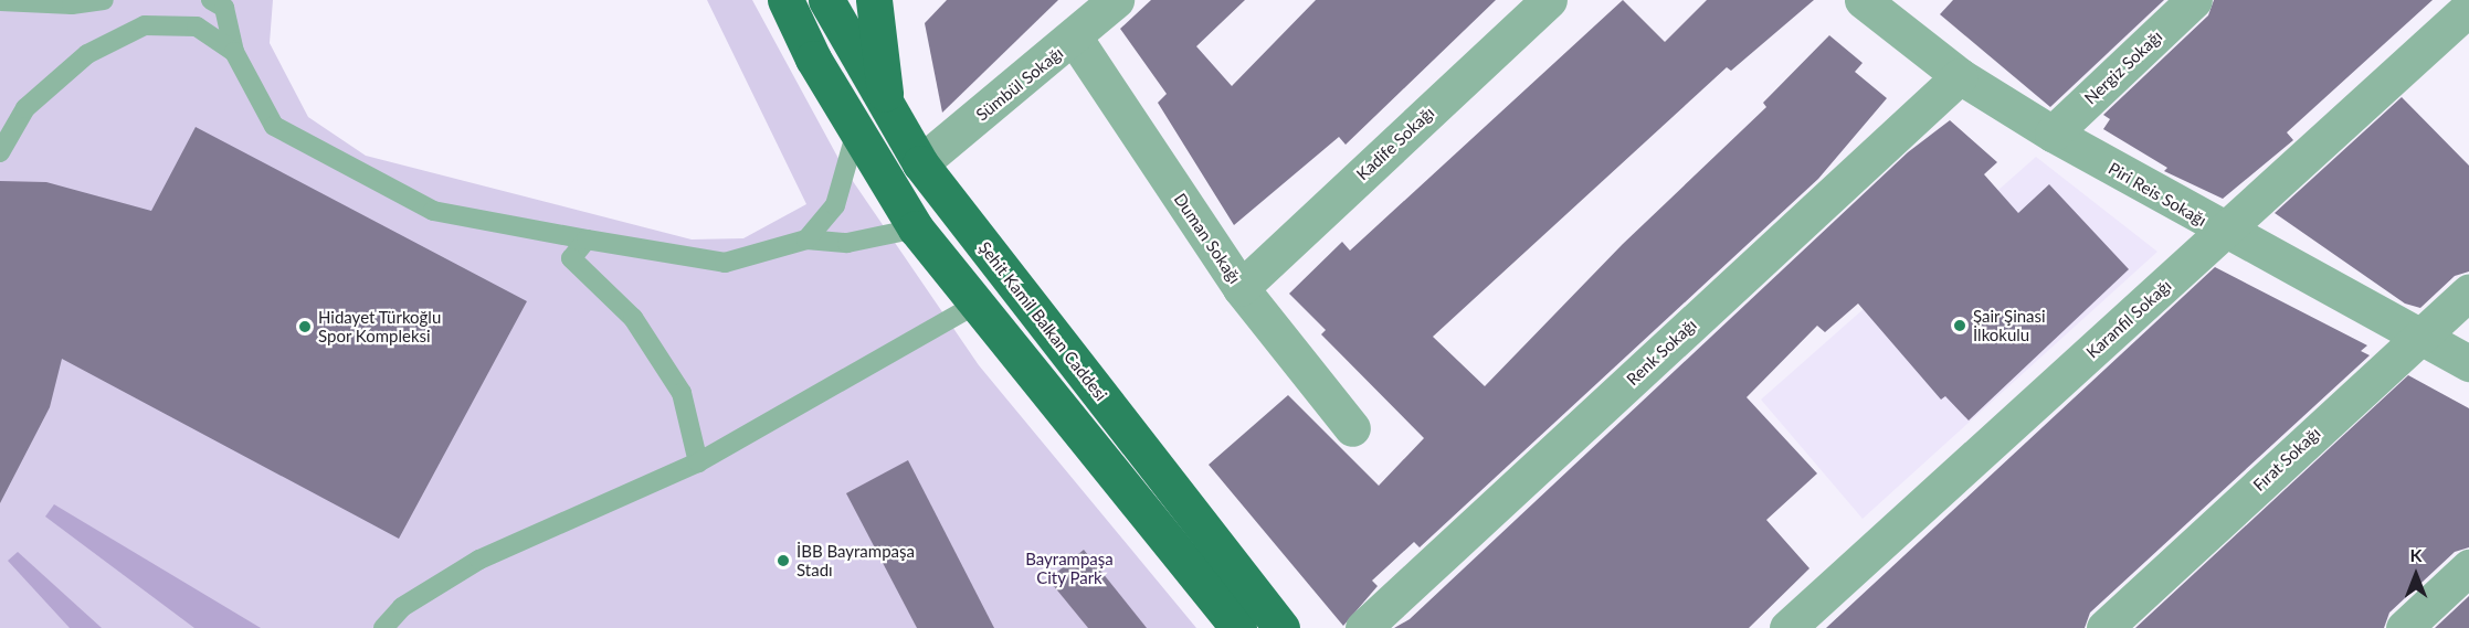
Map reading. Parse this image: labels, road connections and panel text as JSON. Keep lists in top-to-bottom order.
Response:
{
  "streets": {
    "main road": ["Şehit Kamil Balkan Caddesi"],
    "street": [
      "Nergiz Sokağı",
      "Sümbül Sokağı",
      "Kadife Sokağı",
      "Piri Reis Sokağı",
      "Duman Sokağı",
      "Karanfil Sokağı",
      "Renk Sokağı",
      "Fırat Sokağı"
    ]
  },
  "crossings": [
    ["Nergiz Sokağı", "Piri Reis Sokağı"],
    ["Sümbül Sokağı", "Duman Sokağı"],
    ["Sümbül Sokağı", "Şehit Kamil Balkan Caddesi"],
    ["Kadife Sokağı", "Duman Sokağı"],
    ["Piri Reis Sokağı", "Karanfil Sokağı"],
    ["Piri Reis Sokağı", "Renk Sokağı"],
    ["Piri Reis Sokağı", "Fırat Sokağı"]
  ],
  "parks": ["Bayrampaşa City Park"],
  "places": ["Şair Şinasi İlkokulu", "Hidayet Türkoğlu Spor Kompleksi", "İBB Bayrampaşa Stadı"],
  "north": "top"
}
